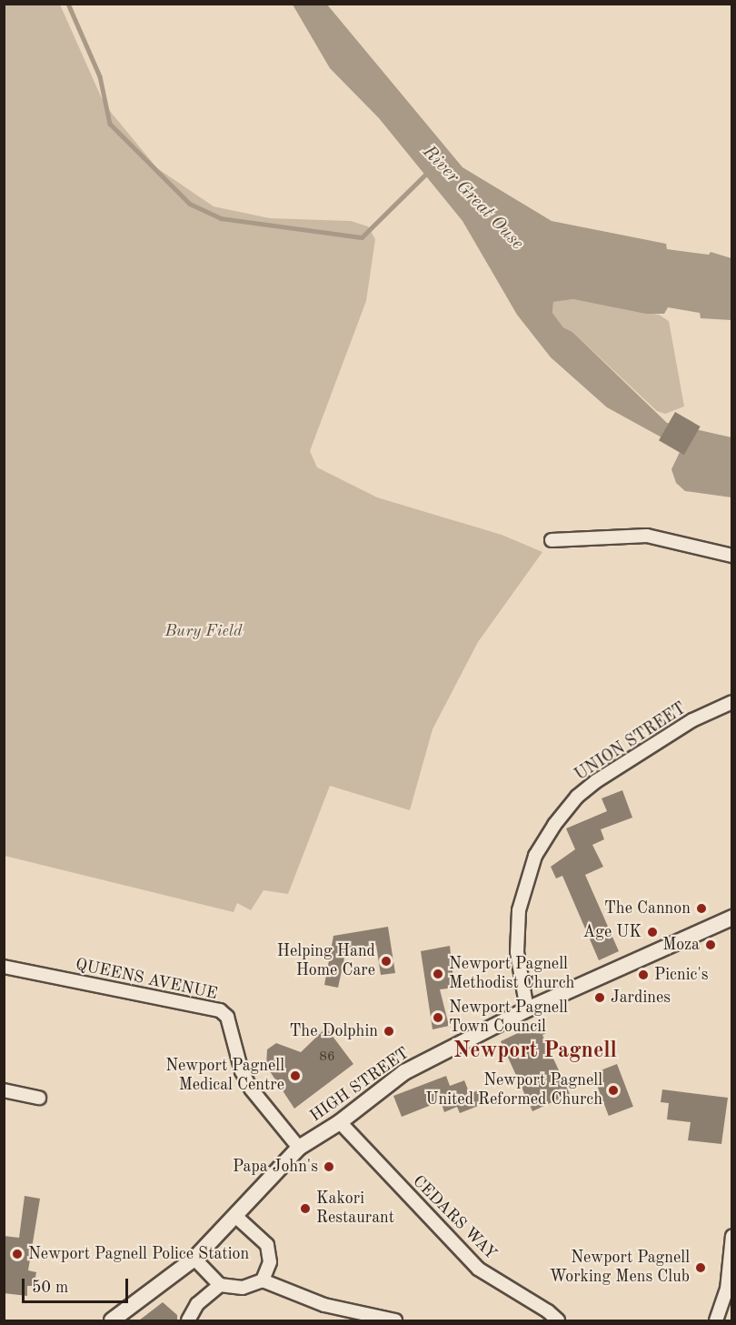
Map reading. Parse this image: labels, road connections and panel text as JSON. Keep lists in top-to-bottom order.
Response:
{
  "streets": {
    "street": [
      "UNION STREET",
      "QUEENS AVENUE",
      "HIGH STREET",
      "CEDARS WAY"
    ]
  },
  "crossings": [
    ["UNION STREET", "HIGH STREET"],
    ["QUEENS AVENUE", "HIGH STREET"],
    ["HIGH STREET", "CEDARS WAY"]
  ],
  "districts": ["Newport Pagnell"],
  "water": ["River Great Ouse"],
  "parks": ["Bury Field"],
  "places": [
    "The Cannon",
    "Age UK",
    "Moza",
    "Helping Hand Home Care",
    "Newport Pagnell Methodist Church",
    "Picnic's",
    "Jardines",
    "Newport Pagnell Town Council",
    "The Dolphin",
    "Newport Pagnell Medical Centre",
    "Newport Pagnell United Reformed Church",
    "Papa John's",
    "Kakori Restaurant",
    "Newport Pagnell Police Station",
    "Newport Pagnell Working Mens Club"
  ],
  "house_numbers": ["86"],
  "scale_bar": "50 m"
}
